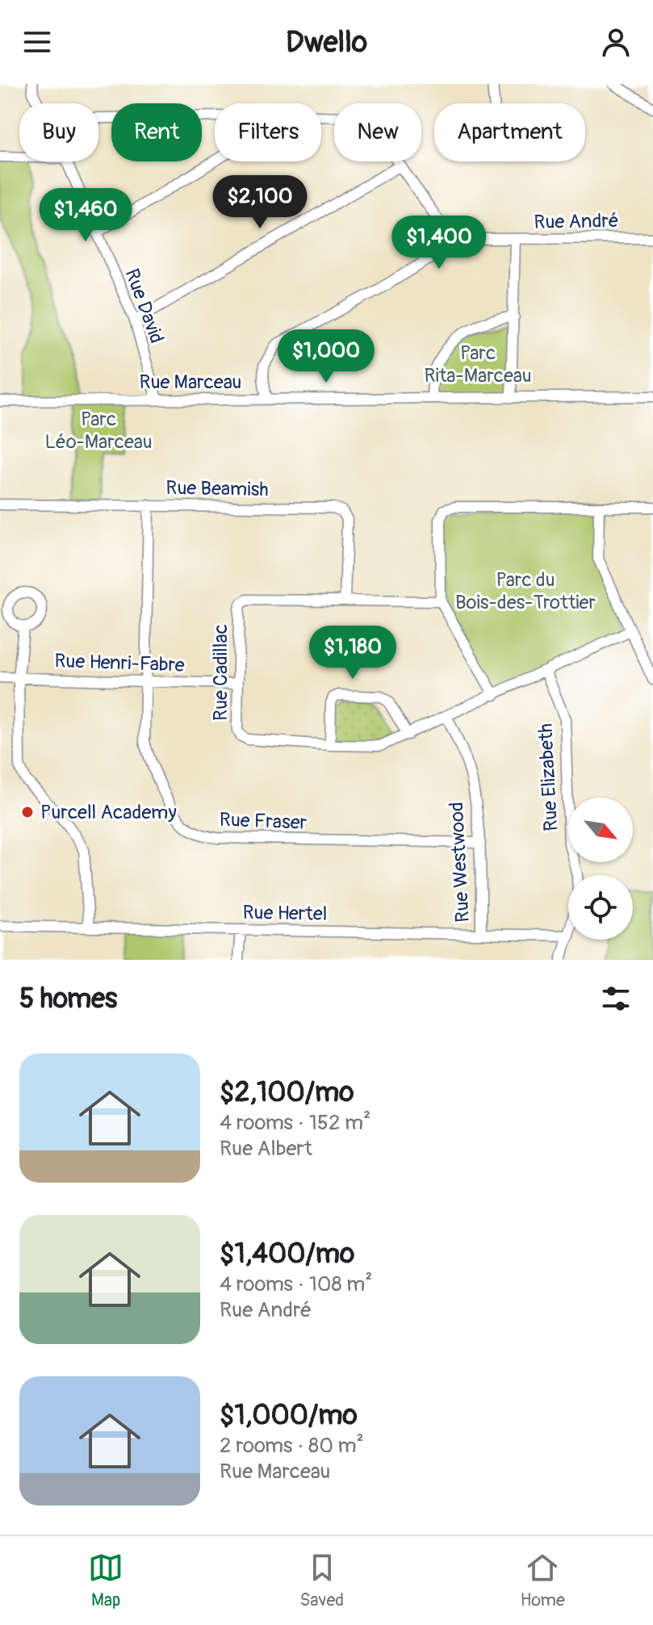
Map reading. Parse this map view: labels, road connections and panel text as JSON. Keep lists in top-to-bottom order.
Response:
{
  "streets": {
    "street": [
      "Rue André",
      "Rue David",
      "Rue Marceau",
      "Rue Beamish",
      "Rue Henri-Fabre",
      "Rue Cadillac",
      "Rue Elizabeth",
      "Rue Fraser",
      "Rue Westwood",
      "Rue Hertel"
    ]
  },
  "crossings": [
    ["Rue David", "Rue Marceau"],
    ["Rue Beamish", "Rue Cadillac"],
    ["Rue Beamish", "Rue Fraser"],
    ["Rue Henri-Fabre", "Rue Cadillac"],
    ["Rue Henri-Fabre", "Rue Fraser"],
    ["Rue Cadillac", "Rue Elizabeth"],
    ["Rue Cadillac", "Rue Westwood"],
    ["Rue Fraser", "Rue Westwood"],
    ["Rue Westwood", "Rue Hertel"]
  ],
  "parks": ["Parc Rita-Marceau", "Parc Léo-Marceau", "Parc du Bois-des-Trottier"],
  "places": ["Purcell Academy"],
  "north": "bottom right",
  "page": {
    "header": "Dwello",
    "chip": [
      "Buy",
      "Rent",
      "Filters",
      "New",
      "Apartment"
    ],
    "price": [
      "$2,100",
      "$1,460",
      "$1,400",
      "$1,000",
      "$1,180"
    ],
    "heading": "5 homes",
    "list": [
      {
        "name": "$2,100/mo",
        "note": "4 rooms · 152 m² · Rue Albert"
      },
      {
        "name": "$1,400/mo",
        "note": "4 rooms · 108 m² · Rue André"
      },
      {
        "name": "$1,000/mo",
        "note": "2 rooms · 80 m² · Rue Marceau"
      }
    ],
    "tabs": ["Map", "Saved", "Home"]
  }
}
